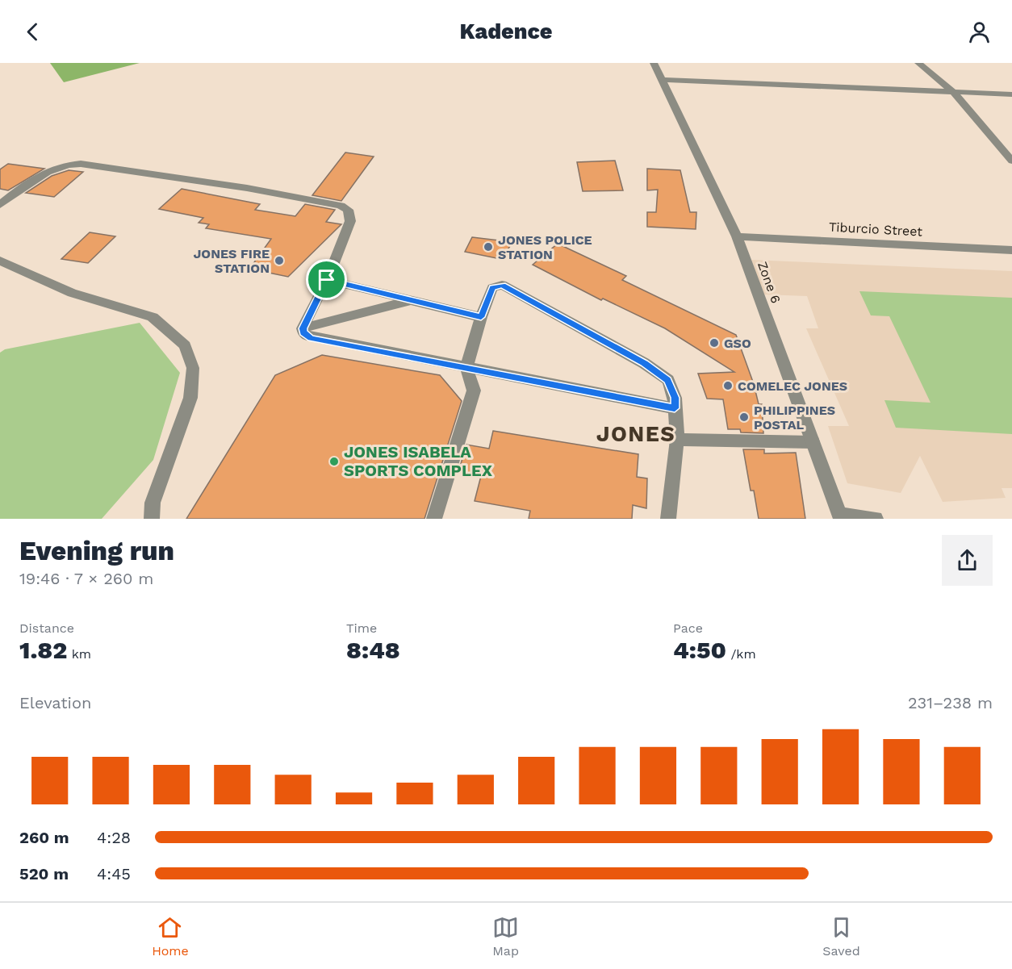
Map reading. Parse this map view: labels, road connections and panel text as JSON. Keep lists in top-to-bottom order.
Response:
{
  "streets": {
    "street": ["Tiburcio Street", "Zone 6"]
  },
  "crossings": [
    ["Tiburcio Street", "Zone 6"]
  ],
  "districts": ["JONES"],
  "places": [
    "JONES POLICE STATION",
    "JONES FIRE STATION",
    "GSO",
    "COMELEC JONES",
    "PHILIPPINES POSTAL",
    "JONES ISABELA SPORTS COMPLEX"
  ],
  "page": {
    "header": "Kadence",
    "heading": ["Evening run", "19:46 · 7 × 260 m"],
    "stats": [
      ["Distance", "1.82 km"],
      ["Time", "8:48"],
      ["Pace", "4:50 /km"]
    ],
    "chart": ["Elevation", "231–238 m"],
    "list": [
      {
        "name": "260 m",
        "note": "4:28"
      },
      {
        "name": "520 m",
        "note": "4:45"
      }
    ],
    "tabs": ["Home", "Map", "Saved"]
  }
}
